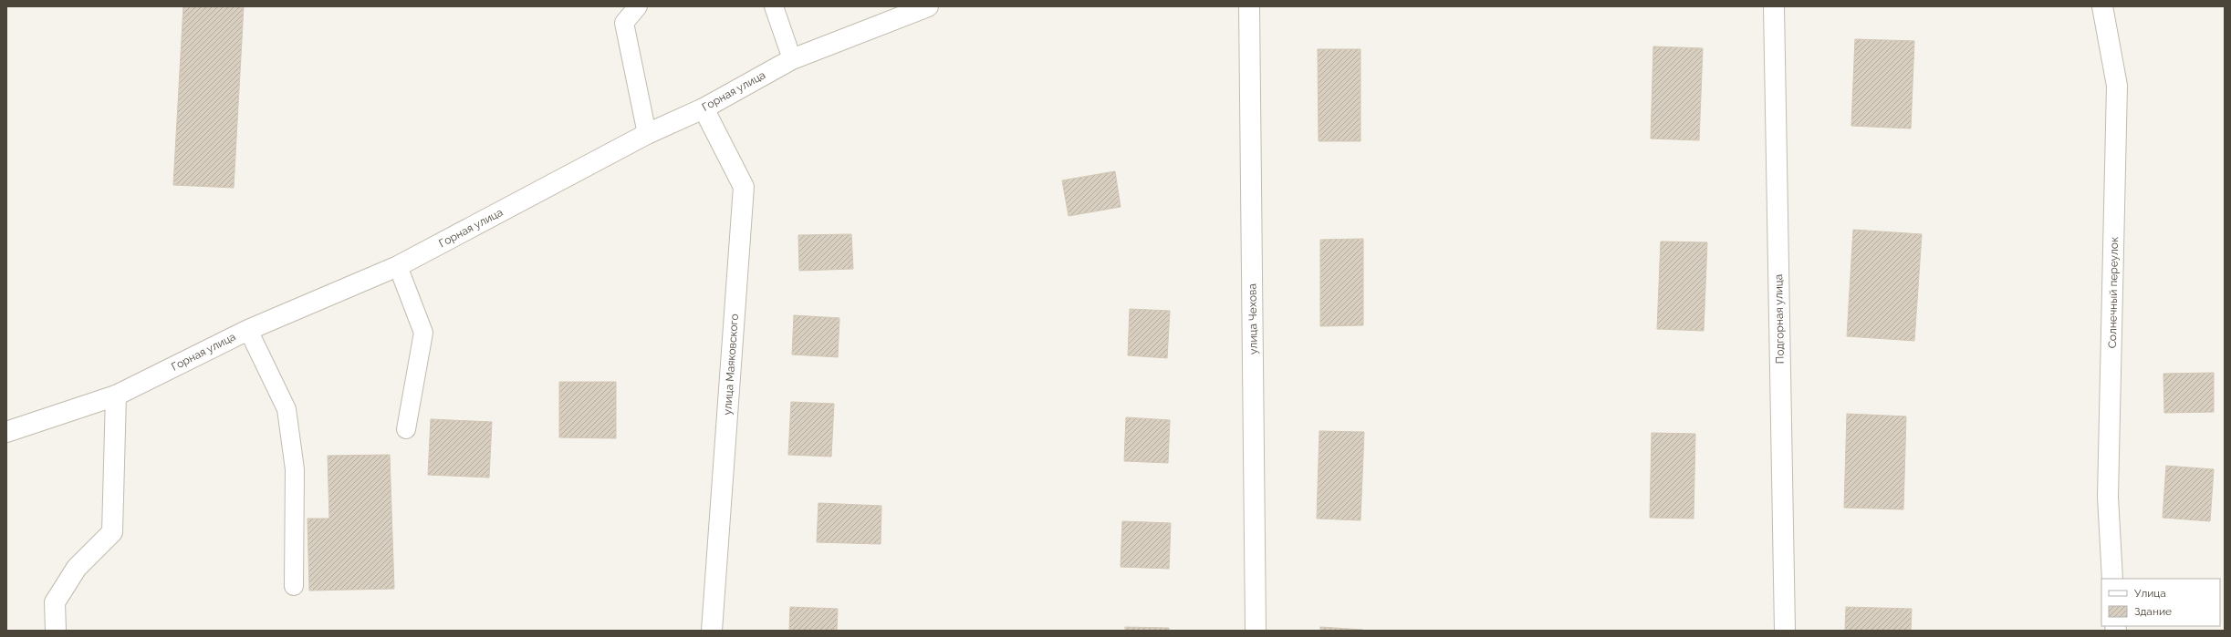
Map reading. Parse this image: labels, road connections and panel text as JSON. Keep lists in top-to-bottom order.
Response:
{
  "streets": {
    "street": [
      "Горная улица",
      "Солнечный переулок",
      "улица Чехова",
      "Подгорная улица",
      "улица Маяковского"
    ]
  },
  "crossings": [
    ["Горная улица", "улица Маяковского"]
  ],
  "legend": ["Улица", "Здание"]
}
